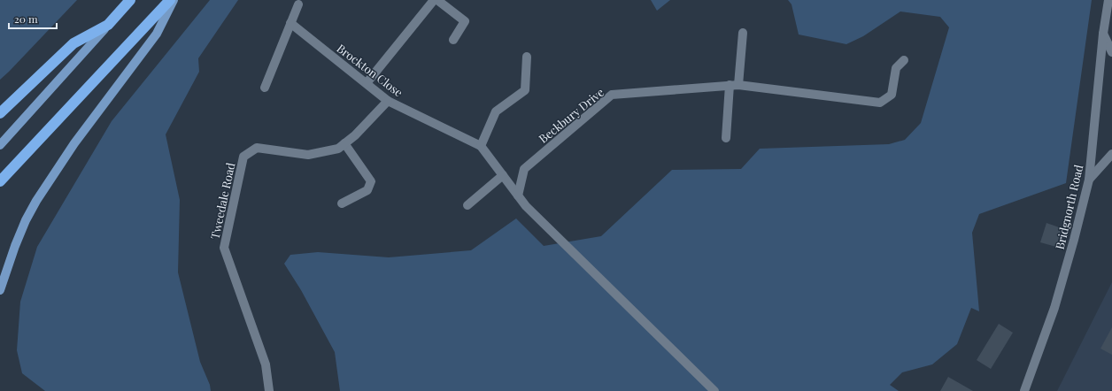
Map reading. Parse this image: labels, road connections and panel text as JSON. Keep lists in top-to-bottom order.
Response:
{
  "streets": {
    "street": [
      "Brockton Close",
      "Beckbury Drive",
      "Tweedale Road",
      "Bridgnorth Road"
    ]
  },
  "crossings": [
    ["Brockton Close", "Tweedale Road"]
  ],
  "scale_bar": "20 m"
}
